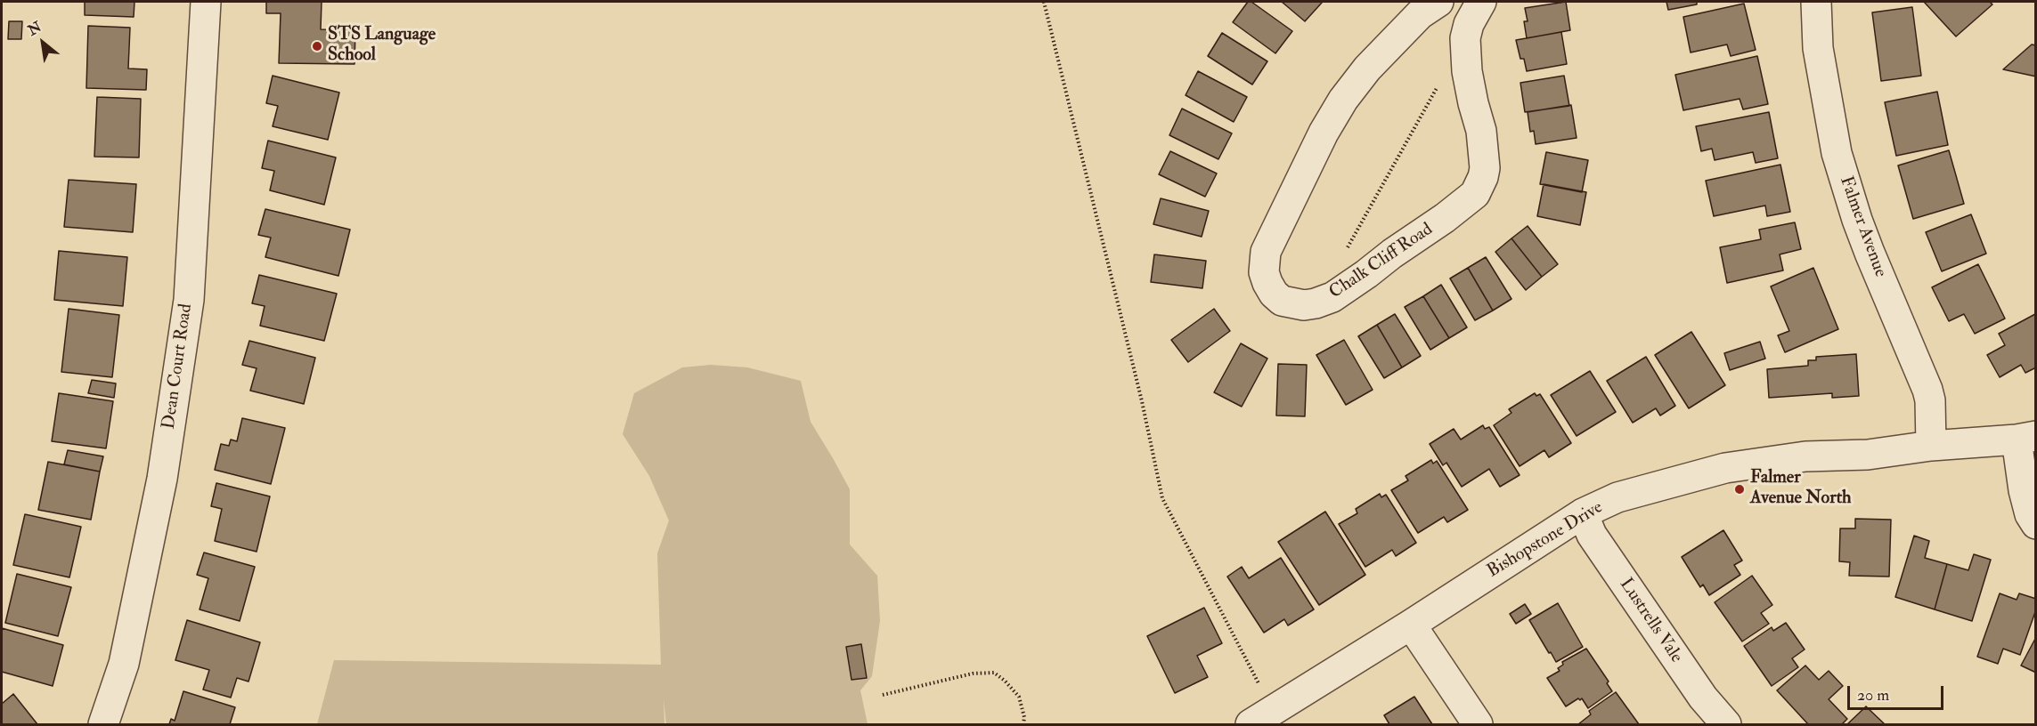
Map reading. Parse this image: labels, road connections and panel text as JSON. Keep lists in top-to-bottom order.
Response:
{
  "streets": {
    "street": [
      "Falmer Avenue",
      "Chalk Cliff Road",
      "Dean Court Road",
      "Bishopstone Drive",
      "Lustrells Vale"
    ]
  },
  "crossings": [
    ["Falmer Avenue", "Bishopstone Drive"],
    ["Bishopstone Drive", "Lustrells Vale"]
  ],
  "places": ["STS Language School", "Falmer Avenue North"],
  "scale_bar": "20 m",
  "north": "top left"
}
